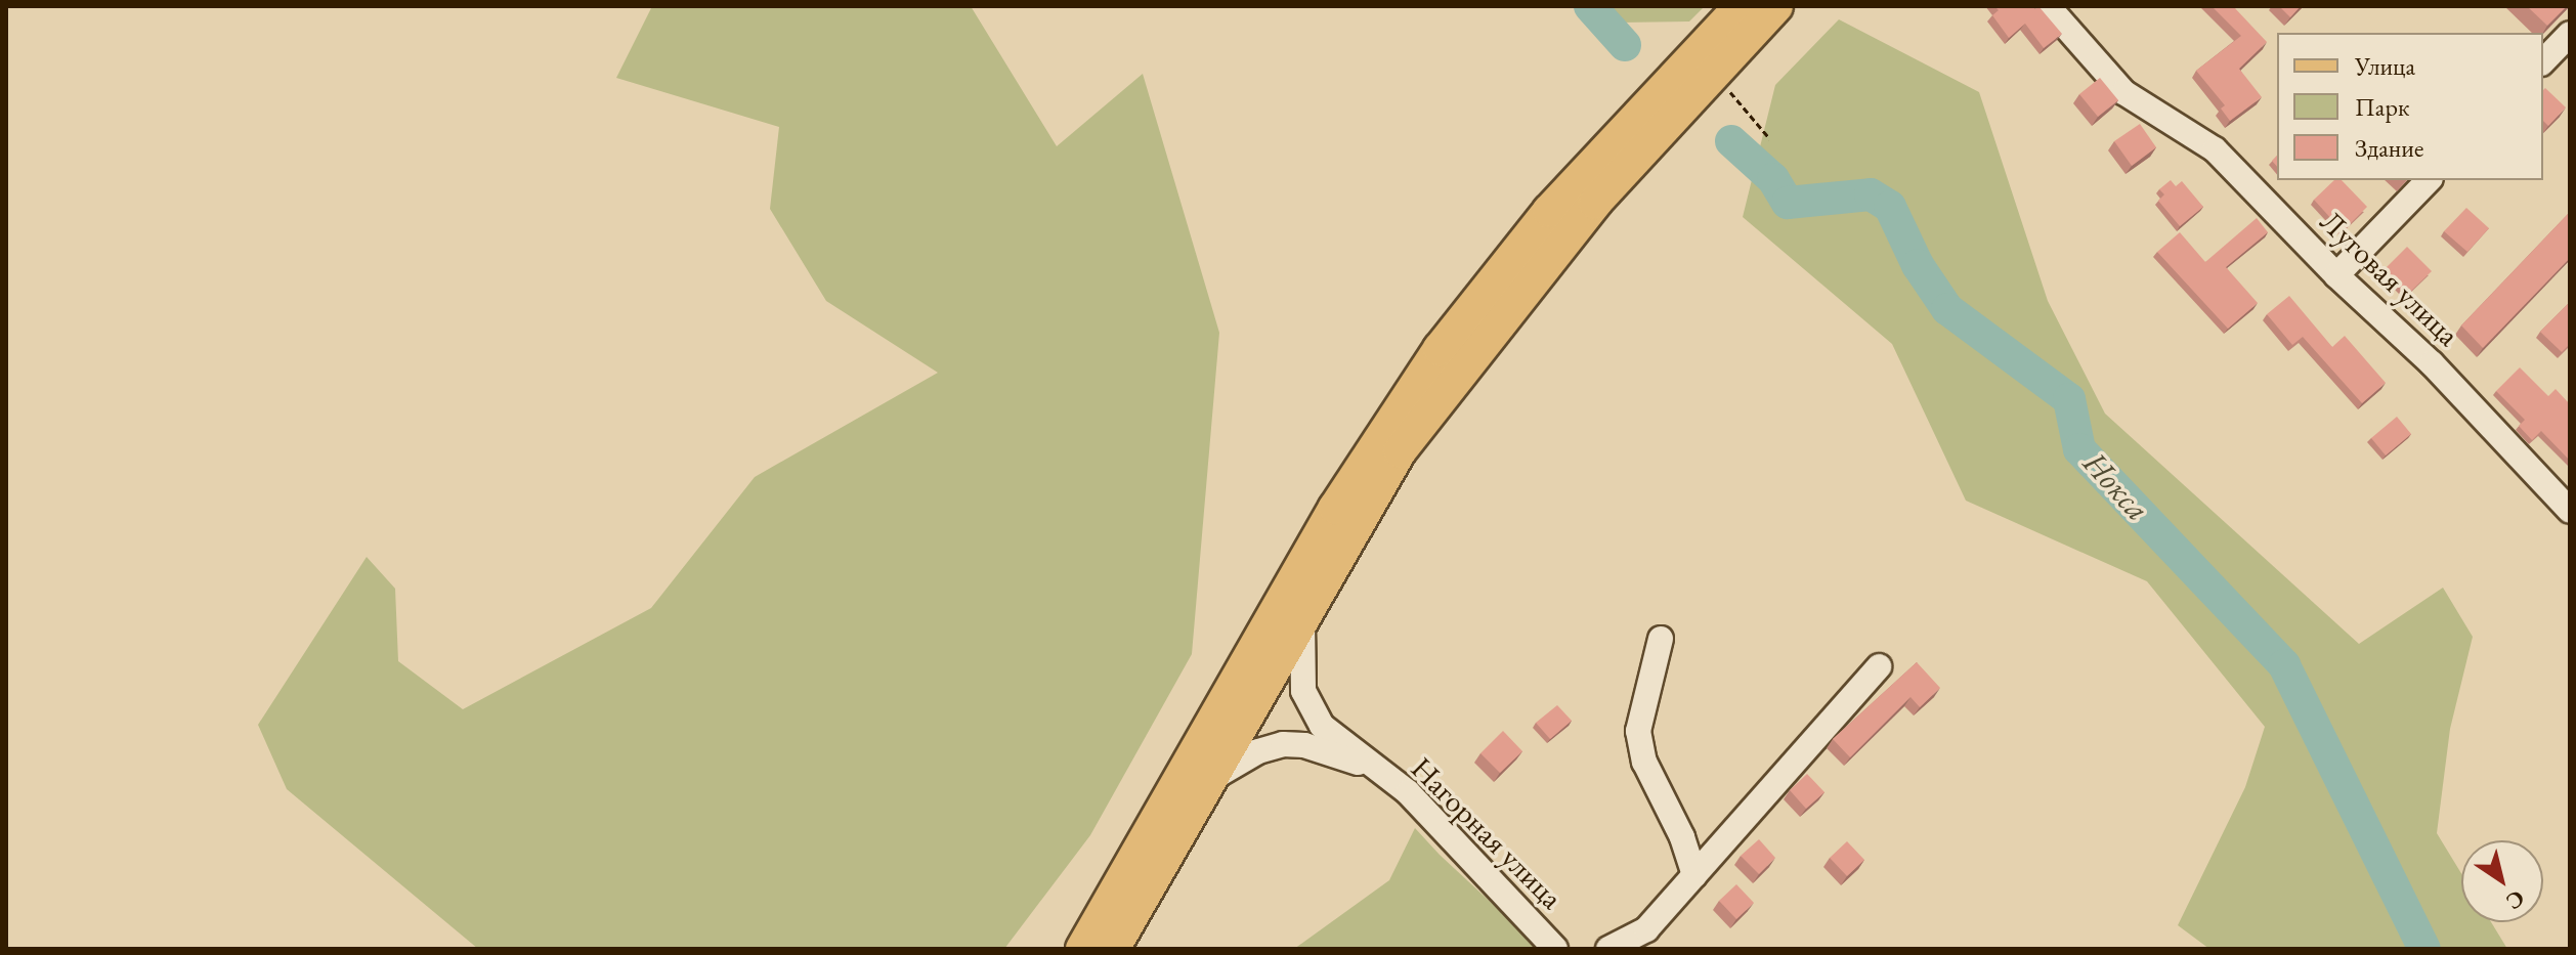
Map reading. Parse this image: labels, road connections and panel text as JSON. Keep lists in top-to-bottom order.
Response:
{
  "streets": {
    "street": ["Луговая улица", "Нагорная улица"]
  },
  "water": ["Нокса"],
  "legend": ["Улица", "Парк", "Здание"],
  "north": "bottom right"
}
